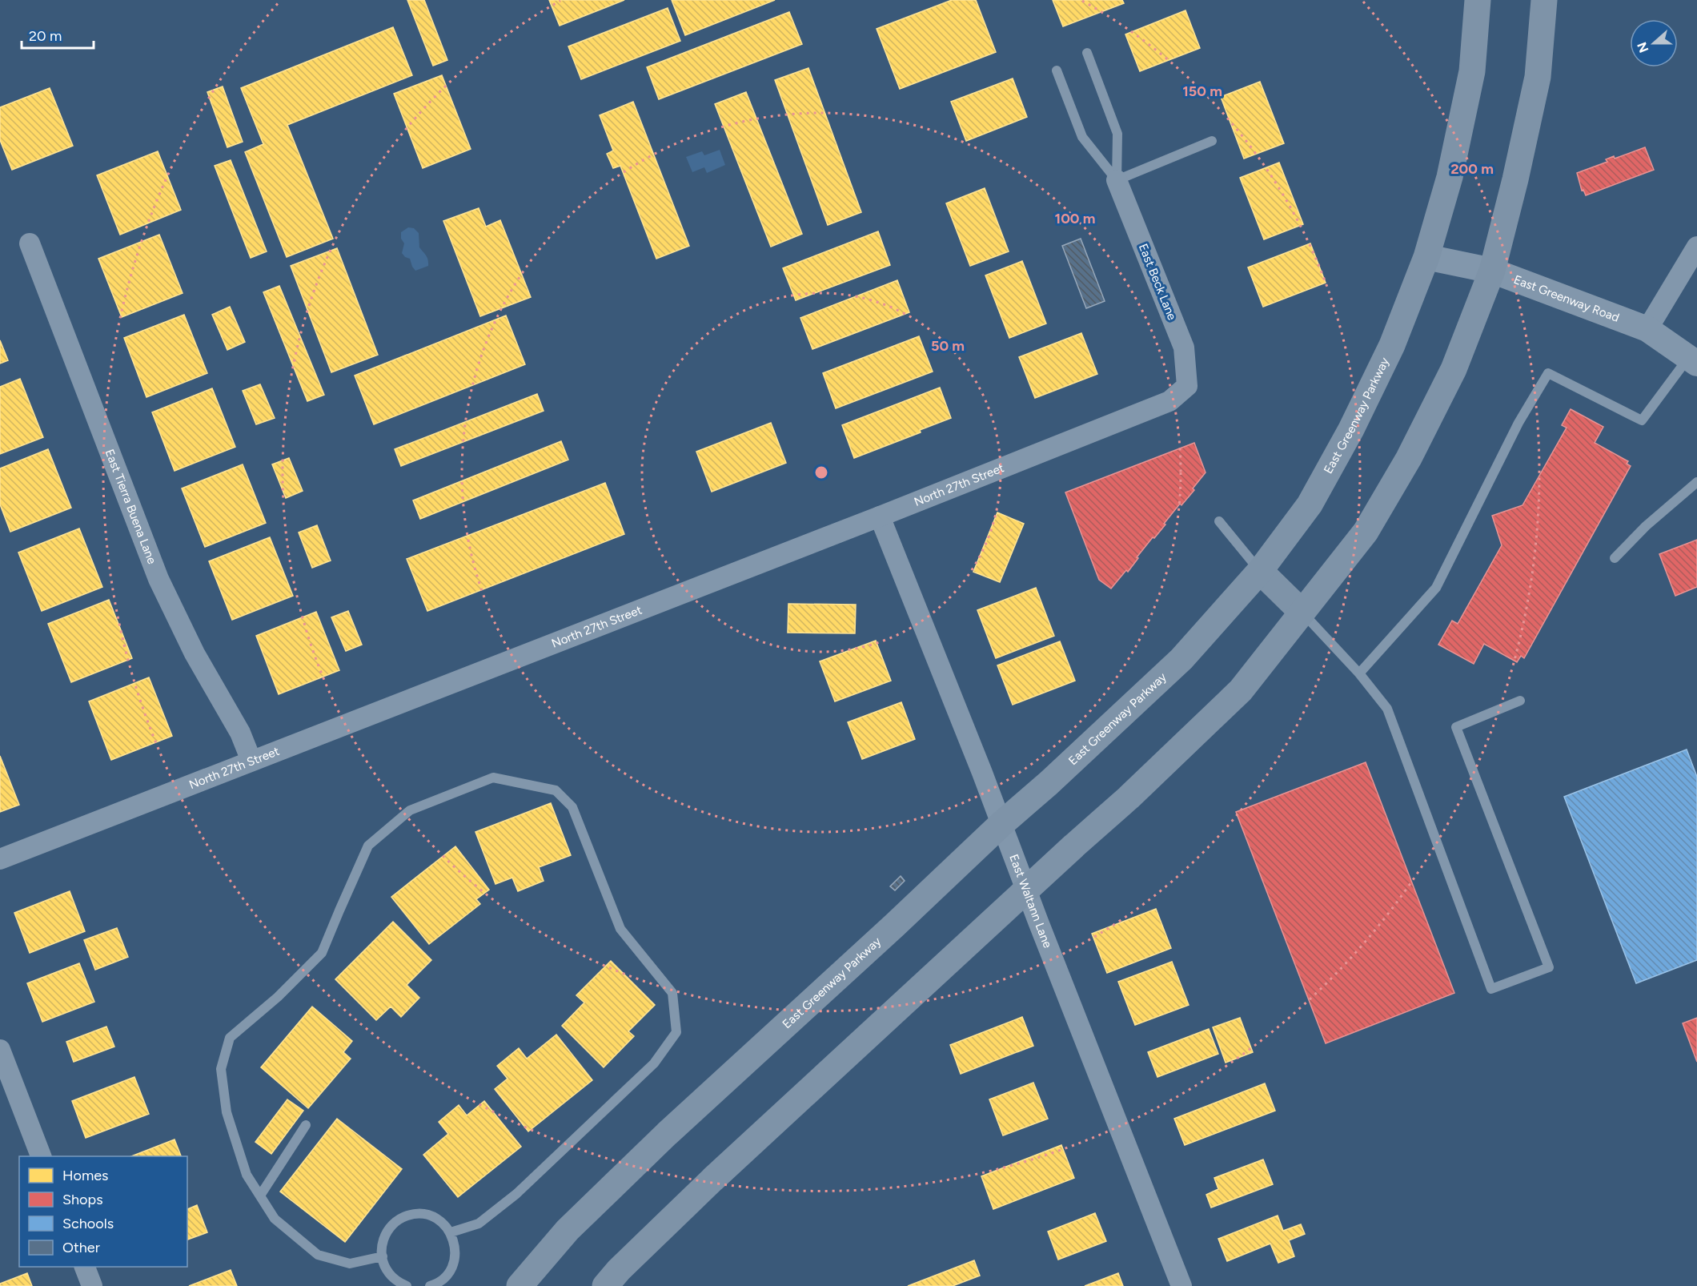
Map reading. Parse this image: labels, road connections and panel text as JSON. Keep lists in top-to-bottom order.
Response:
{
  "streets": {
    "main road": ["East Greenway Parkway"],
    "street": [
      "East Beck Lane",
      "East Greenway Road",
      "North 27th Street",
      "East Tierra Buena Lane",
      "East Waltann Lane"
    ]
  },
  "crossings": [
    ["East Beck Lane", "North 27th Street"],
    ["East Greenway Road", "East Greenway Parkway"],
    ["East Greenway Parkway", "East Waltann Lane"],
    ["North 27th Street", "East Tierra Buena Lane"],
    ["North 27th Street", "East Waltann Lane"]
  ],
  "legend": [
    "Homes",
    "Shops",
    "Schools",
    "Other"
  ],
  "scale_bar": "20 m",
  "north": "left",
  "rings": [
    "150 m",
    "200 m",
    "100 m",
    "50 m"
  ]
}
